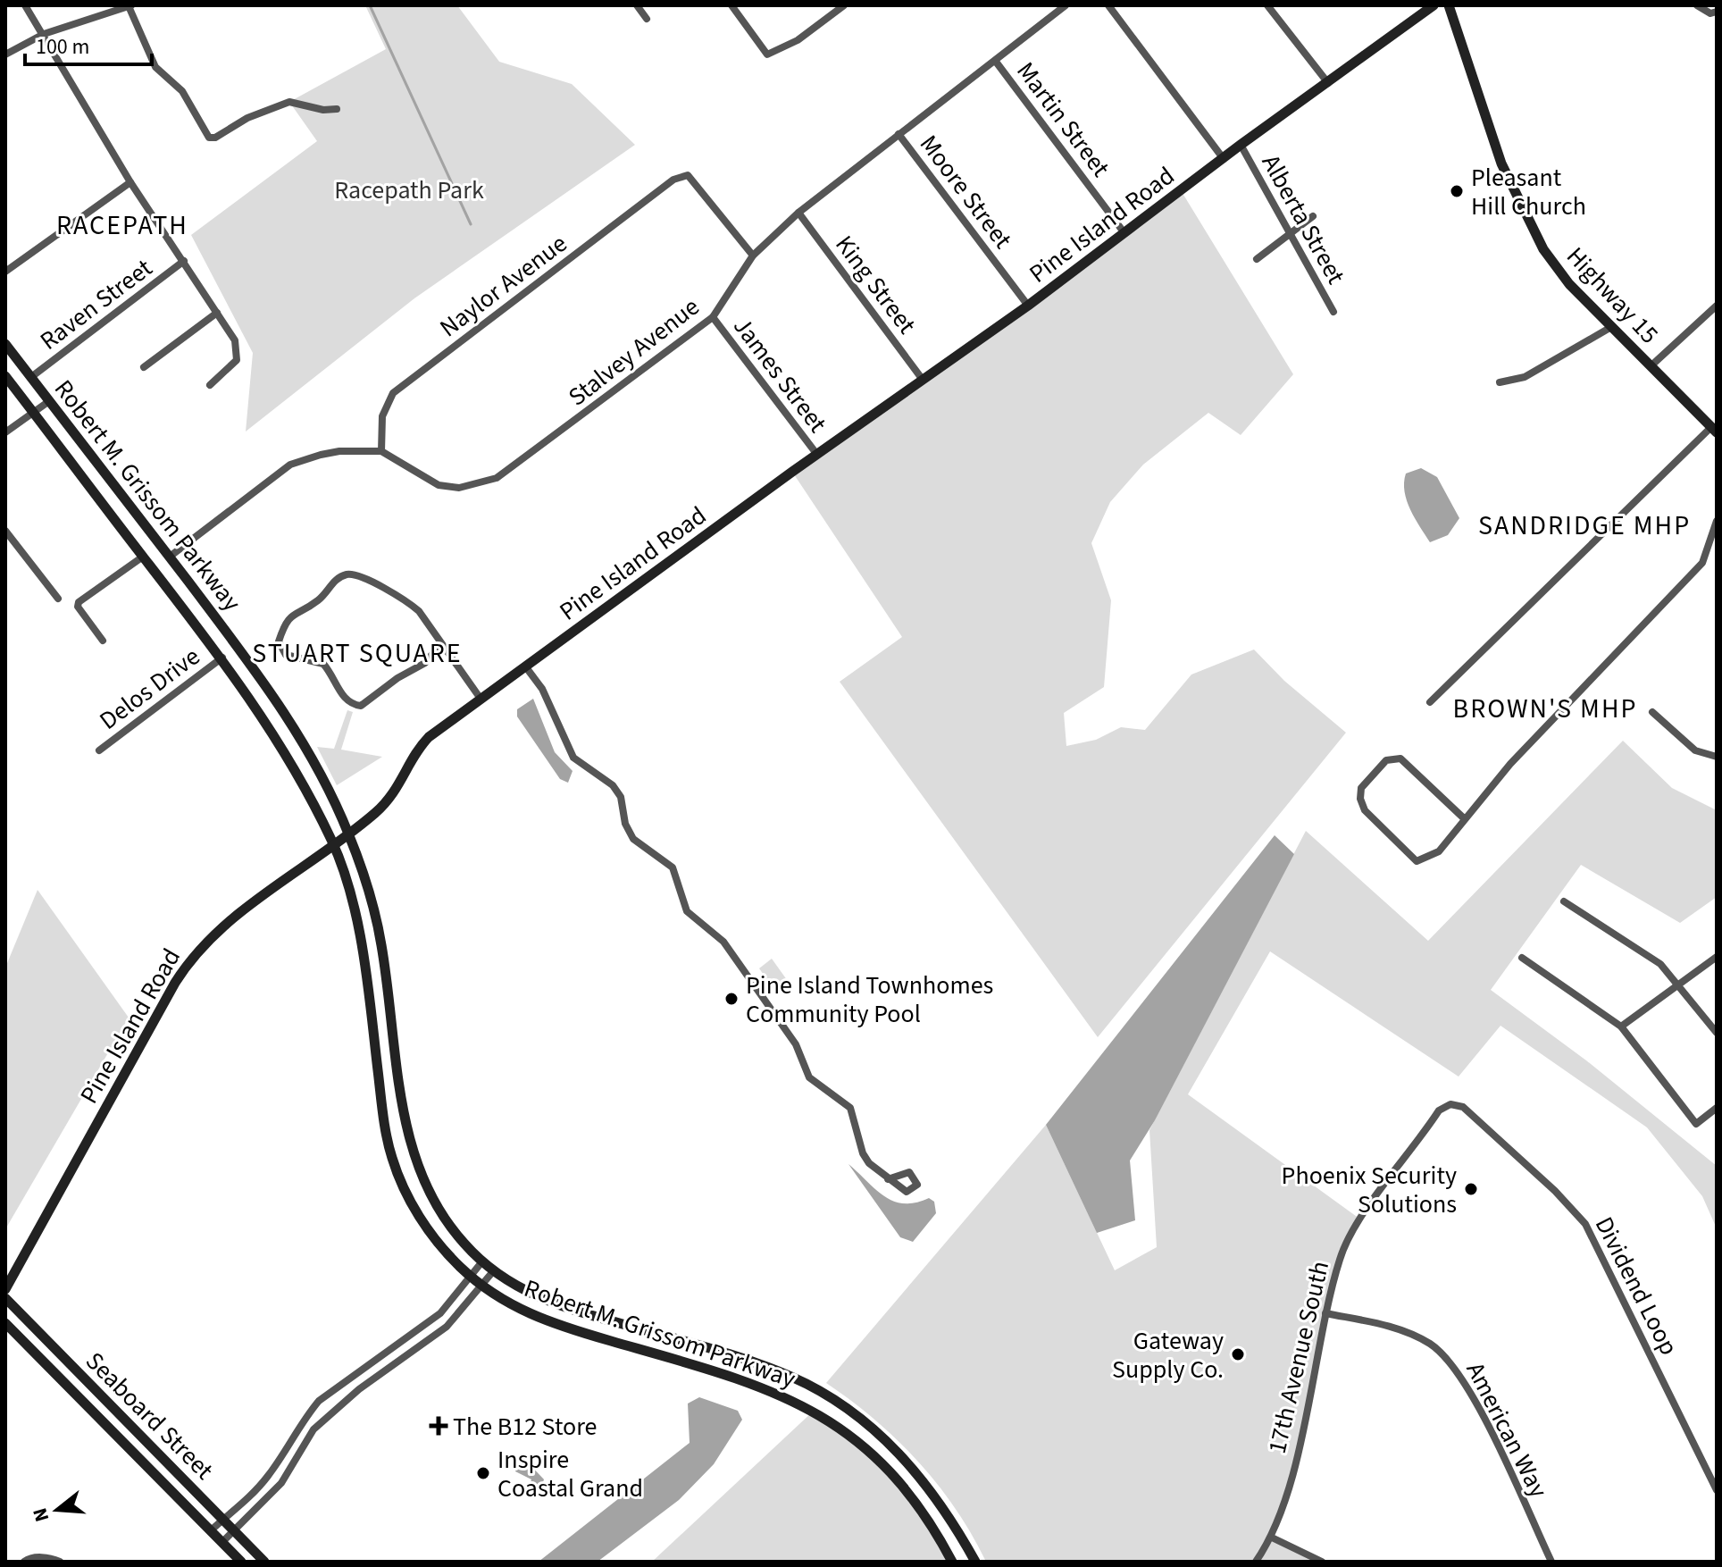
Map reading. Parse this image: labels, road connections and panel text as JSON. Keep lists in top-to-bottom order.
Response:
{
  "streets": {
    "main road": [
      "Pine Island Road",
      "Highway 15",
      "Robert M. Grissom Parkway",
      "Seaboard Street"
    ],
    "street": [
      "Martin Street",
      "Moore Street",
      "Alberta Street",
      "King Street",
      "Naylor Avenue",
      "Raven Street",
      "Stalvey Avenue",
      "James Street",
      "Delos Drive",
      "Dividend Loop",
      "17th Avenue South",
      "American Way"
    ]
  },
  "crossings": [
    ["Martin Street", "Pine Island Road"],
    ["Martin Street", "Stalvey Avenue"],
    ["Moore Street", "Pine Island Road"],
    ["Moore Street", "Stalvey Avenue"],
    ["Alberta Street", "Pine Island Road"],
    ["Pine Island Road", "King Street"],
    ["Pine Island Road", "James Street"],
    ["Pine Island Road", "Robert M. Grissom Parkway"],
    ["King Street", "Stalvey Avenue"],
    ["Naylor Avenue", "Stalvey Avenue"],
    ["Raven Street", "Robert M. Grissom Parkway"],
    ["Stalvey Avenue", "James Street"],
    ["Robert M. Grissom Parkway", "Delos Drive"],
    ["Dividend Loop", "17th Avenue South"],
    ["17th Avenue South", "American Way"]
  ],
  "districts": [
    "RACEPATH",
    "SANDRIDGE MHP",
    "STUART SQUARE",
    "BROWN'S MHP"
  ],
  "parks": ["Racepath Park"],
  "places": {
    "other": [
      "Pleasant Hill Church",
      "Pine Island Townhomes Community Pool",
      "Phoenix Security Solutions",
      "Gateway Supply Co.",
      "Inspire Coastal Grand"
    ],
    "health": ["The B12 Store"]
  },
  "scale_bar": "100 m",
  "north": "left"
}
